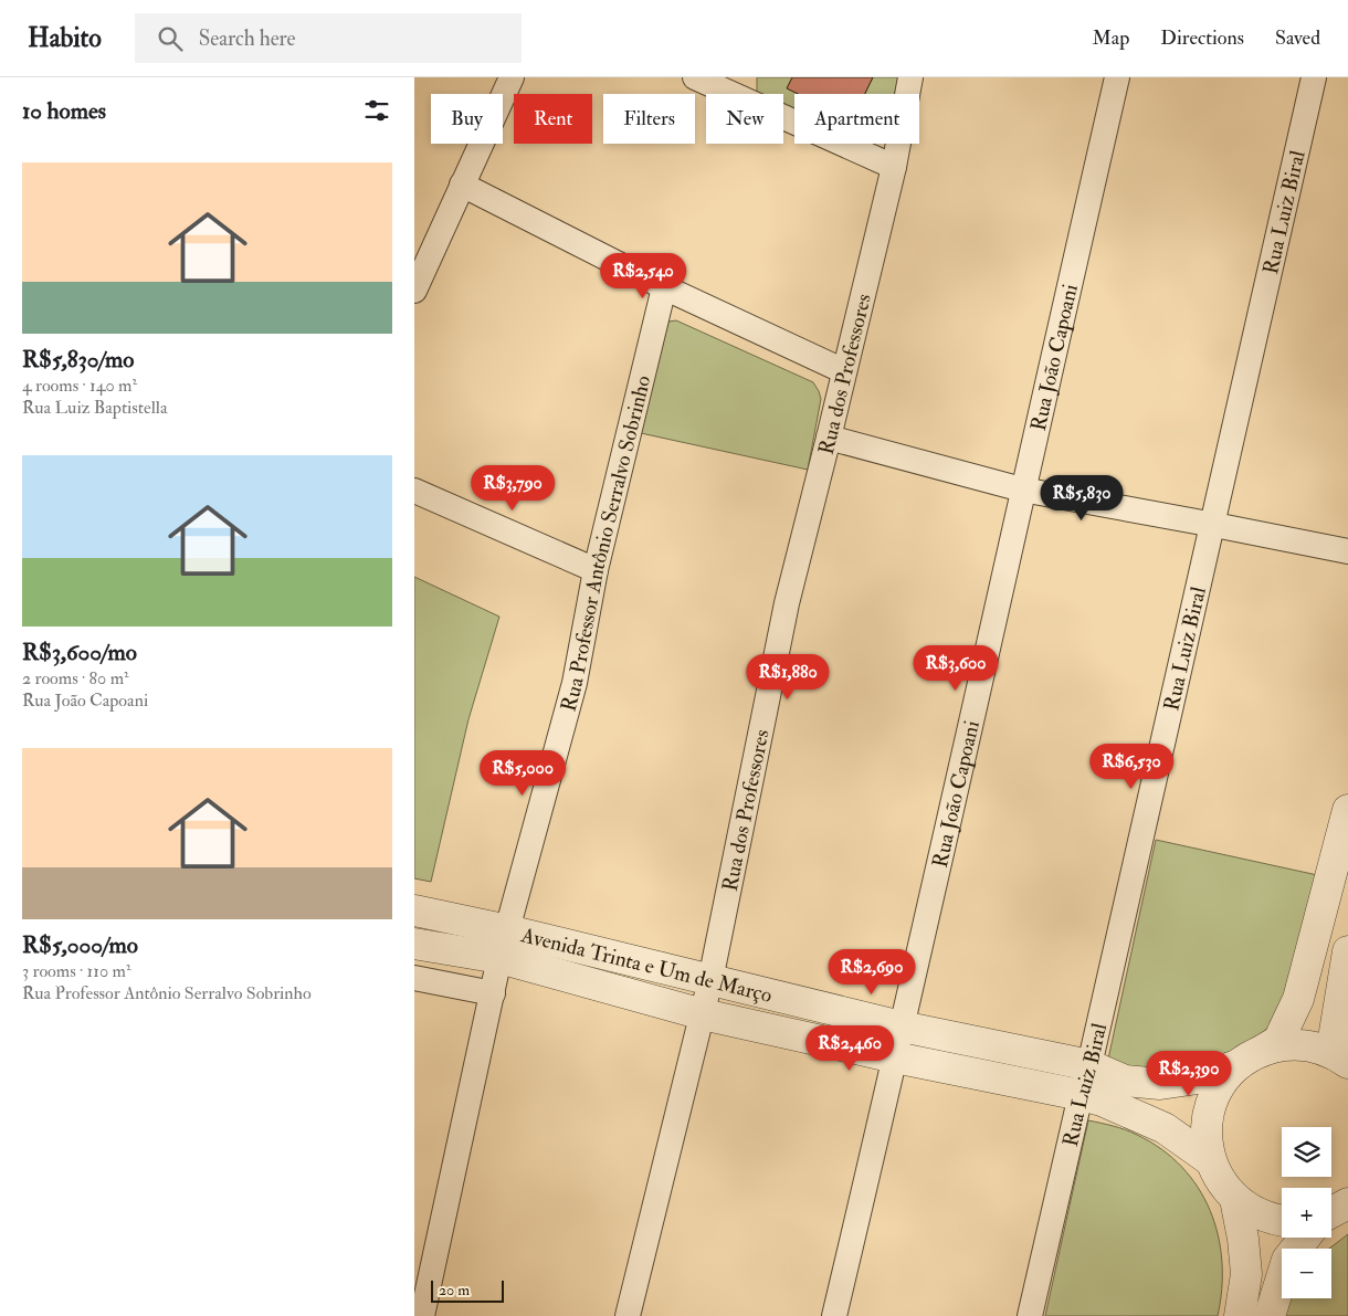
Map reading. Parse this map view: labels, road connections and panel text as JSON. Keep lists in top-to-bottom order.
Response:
{
  "streets": {
    "street": [
      "Rua Luiz Biral",
      "Rua João Capoani",
      "Rua dos Professores",
      "Rua Professor Antônio Serralvo Sobrinho",
      "Avenida Trinta e Um de Março"
    ]
  },
  "crossings": [
    ["Rua Luiz Biral", "Avenida Trinta e Um de Março"],
    ["Rua João Capoani", "Avenida Trinta e Um de Março"],
    ["Rua dos Professores", "Avenida Trinta e Um de Março"],
    ["Rua Professor Antônio Serralvo Sobrinho", "Avenida Trinta e Um de Março"]
  ],
  "scale_bar": "20 m",
  "page": {
    "header": "Habito",
    "search": "Search here",
    "nav": ["Map", "Directions", "Saved"],
    "heading": "10 homes",
    "chip": [
      "Buy",
      "Rent",
      "Filters",
      "New",
      "Apartment"
    ],
    "list": [
      {
        "name": "R$5,830/mo",
        "note": "4 rooms · 140 m² · Rua Luiz Baptistella"
      },
      {
        "name": "R$3,600/mo",
        "note": "2 rooms · 80 m² · Rua João Capoani"
      },
      {
        "name": "R$5,000/mo",
        "note": "3 rooms · 110 m² · Rua Professor Antônio Serralvo Sobrinho"
      }
    ],
    "price": [
      "R$2,540",
      "R$3,790",
      "R$5,830",
      "R$3,600",
      "R$1,880",
      "R$6,530",
      "R$5,000",
      "R$2,690",
      "R$2,460",
      "R$2,390"
    ],
    "map_buttons": ["+", "−"],
    "scale": "20 m"
  }
}
